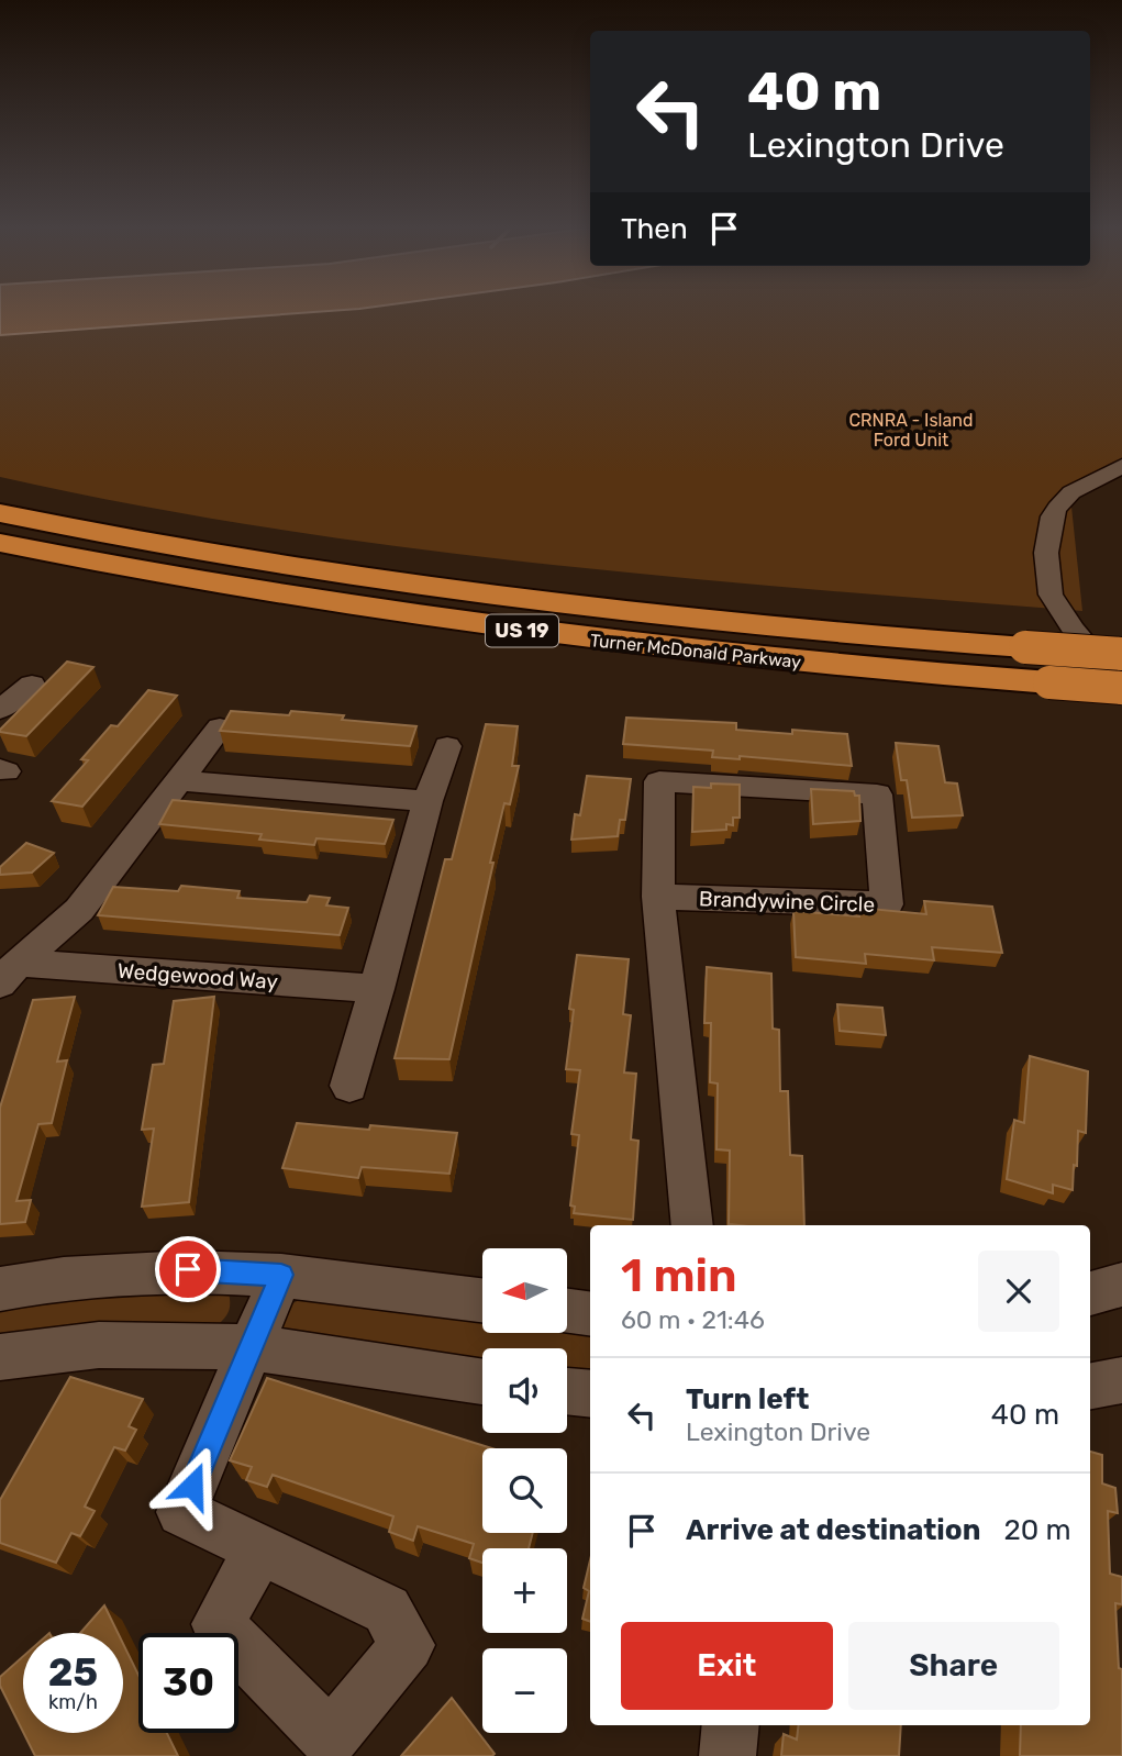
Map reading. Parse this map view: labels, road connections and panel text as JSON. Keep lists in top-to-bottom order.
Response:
{
  "streets": {
    "highway": ["US 19", "Turner McDonald Parkway"],
    "street": ["Brandywine Circle", "Wedgewood Way"]
  },
  "parks": ["CRNRA - Island Ford Unit"],
  "north": "left",
  "page": {
    "turn": ["40 m", "Lexington Drive"],
    "then": "Then",
    "heading": ["1 min", "60 m · 21:46"],
    "map_buttons": ["+", "−"],
    "list": [
      {
        "name": "Turn left",
        "note": "Lexington Drive",
        "value": "40 m"
      },
      {
        "name": "Arrive at destination",
        "value": "20 m"
      }
    ],
    "buttons": ["Exit", "Share"],
    "speed": "25 km/h",
    "limit": "30"
  }
}
